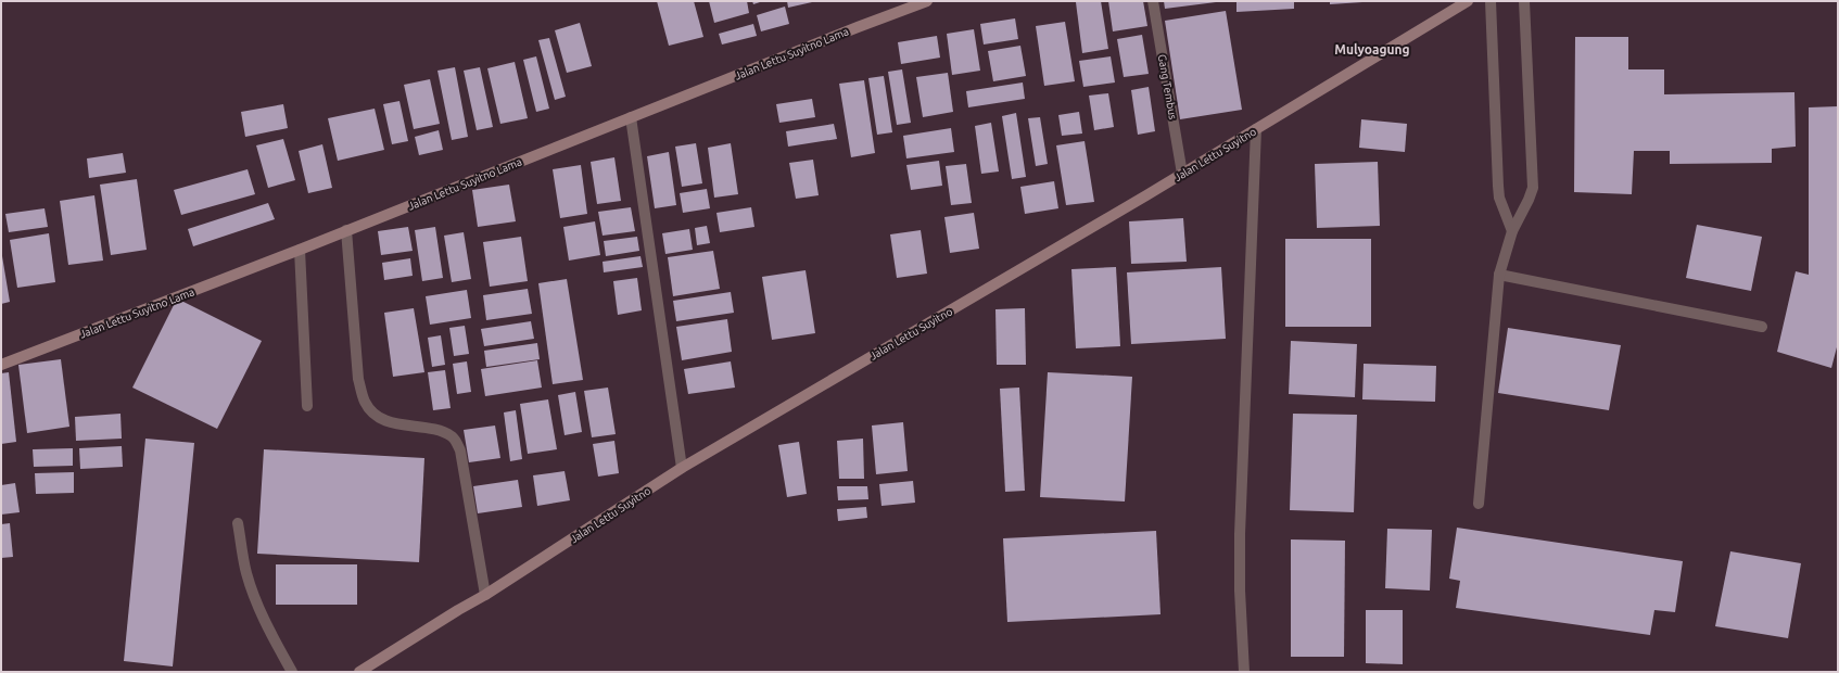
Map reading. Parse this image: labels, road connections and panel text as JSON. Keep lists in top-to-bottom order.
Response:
{
  "streets": {
    "main road": ["Jalan Lettu Suyitno Lama", "Jalan Lettu Suyitno"],
    "street": ["Gang Tembus"]
  },
  "crossings": [
    ["Gang Tembus", "Jalan Lettu Suyitno"]
  ],
  "districts": ["Mulyoagung"]
}
